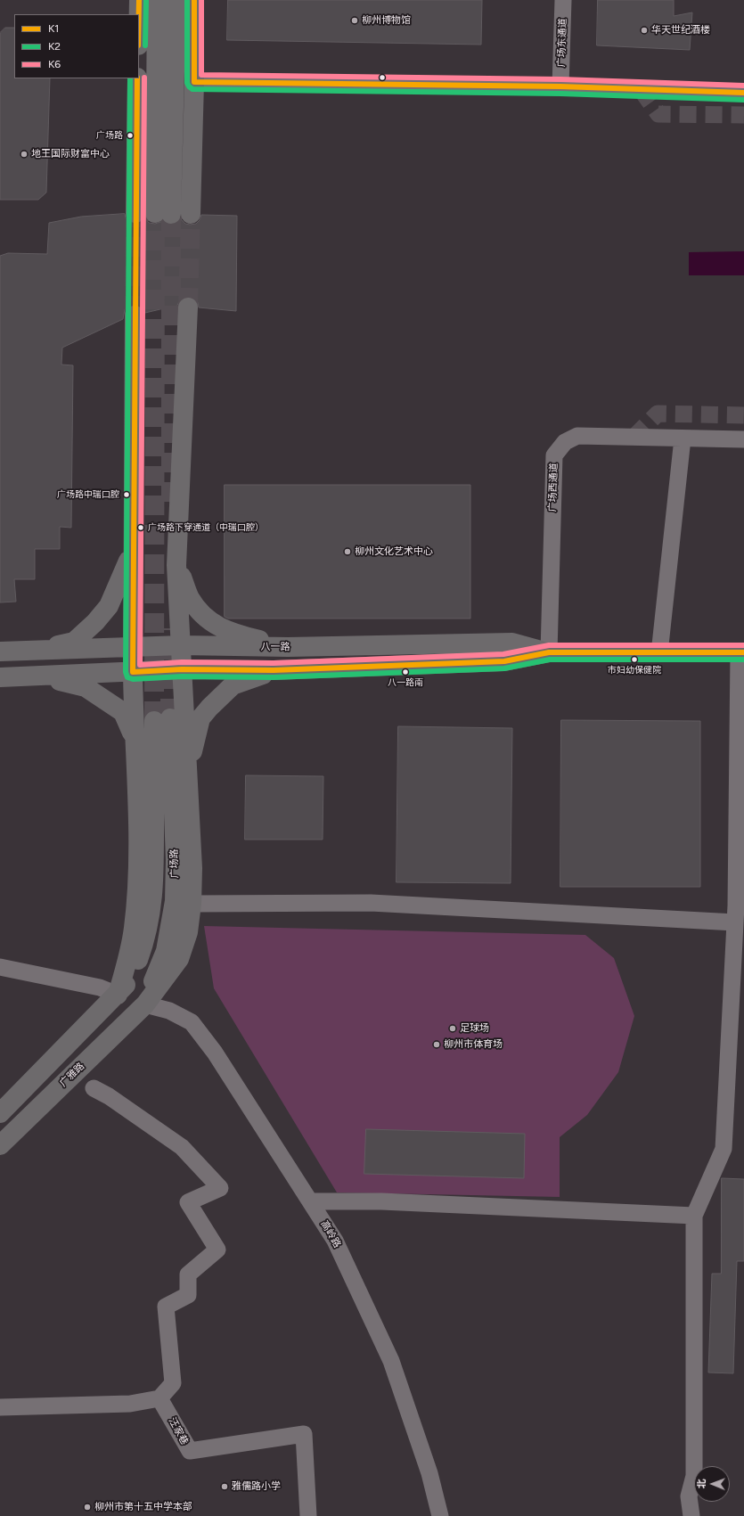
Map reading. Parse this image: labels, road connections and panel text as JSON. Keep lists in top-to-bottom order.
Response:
{
  "streets": {
    "main road": ["八一路", "广场路", "广雅路"],
    "street": [
      "广场东通道",
      "广场西通道",
      "高岭路",
      "汪家巷"
    ]
  },
  "crossings": [
    ["广场西通道", "八一路"],
    ["广场路", "广雅路"],
    ["广场路", "高岭路"],
    ["广雅路", "高岭路"]
  ],
  "places": [
    "柳州博物馆",
    "华天世纪酒楼",
    "广场路",
    "地王国际财富中心",
    "广场路中瑞口腔",
    "广场路下穿通道（中瑞口腔）",
    "柳州文化艺术中心",
    "市妇幼保健院",
    "八一路南",
    "足球场",
    "柳州市体育场",
    "雅儒路小学",
    "柳州市第十五中学本部"
  ],
  "lines": ["transit line K1", "transit line K2", "transit line K6"],
  "legend": ["K1", "K2", "K6"],
  "north": "left"
}
